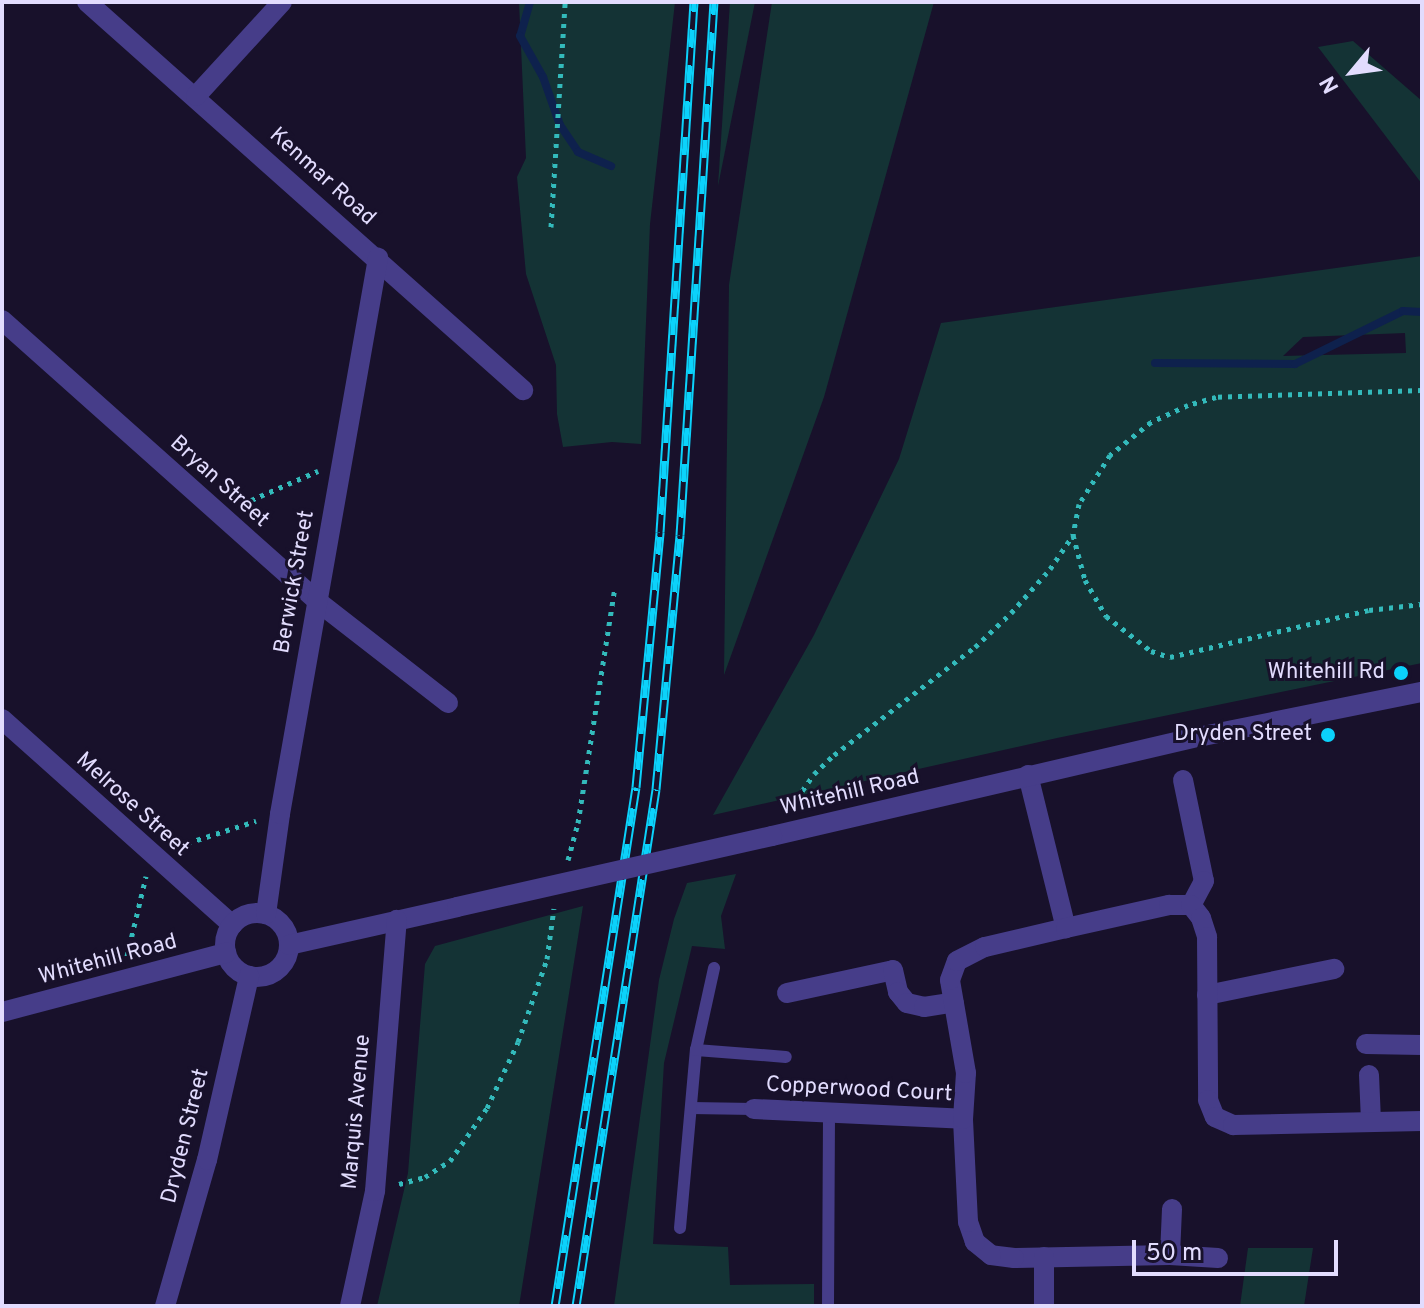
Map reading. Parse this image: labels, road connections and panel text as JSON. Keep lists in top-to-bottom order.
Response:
{
  "streets": {
    "street": [
      "Kenmar Road",
      "Bryan Street",
      "Berwick Street",
      "Whitehill Road",
      "Melrose Street",
      "Copperwood Court",
      "Marquis Avenue",
      "Dryden Street"
    ]
  },
  "crossings": [
    ["Kenmar Road", "Berwick Street"],
    ["Bryan Street", "Berwick Street"],
    ["Berwick Street", "Whitehill Road"],
    ["Berwick Street", "Melrose Street"],
    ["Berwick Street", "Dryden Street"],
    ["Whitehill Road", "Melrose Street"],
    ["Whitehill Road", "Marquis Avenue"],
    ["Whitehill Road", "Dryden Street"],
    ["Melrose Street", "Dryden Street"]
  ],
  "places": ["Whitehill Rd", "Dryden Street"],
  "scale_bar": "50 m",
  "north": "bottom left"
}
